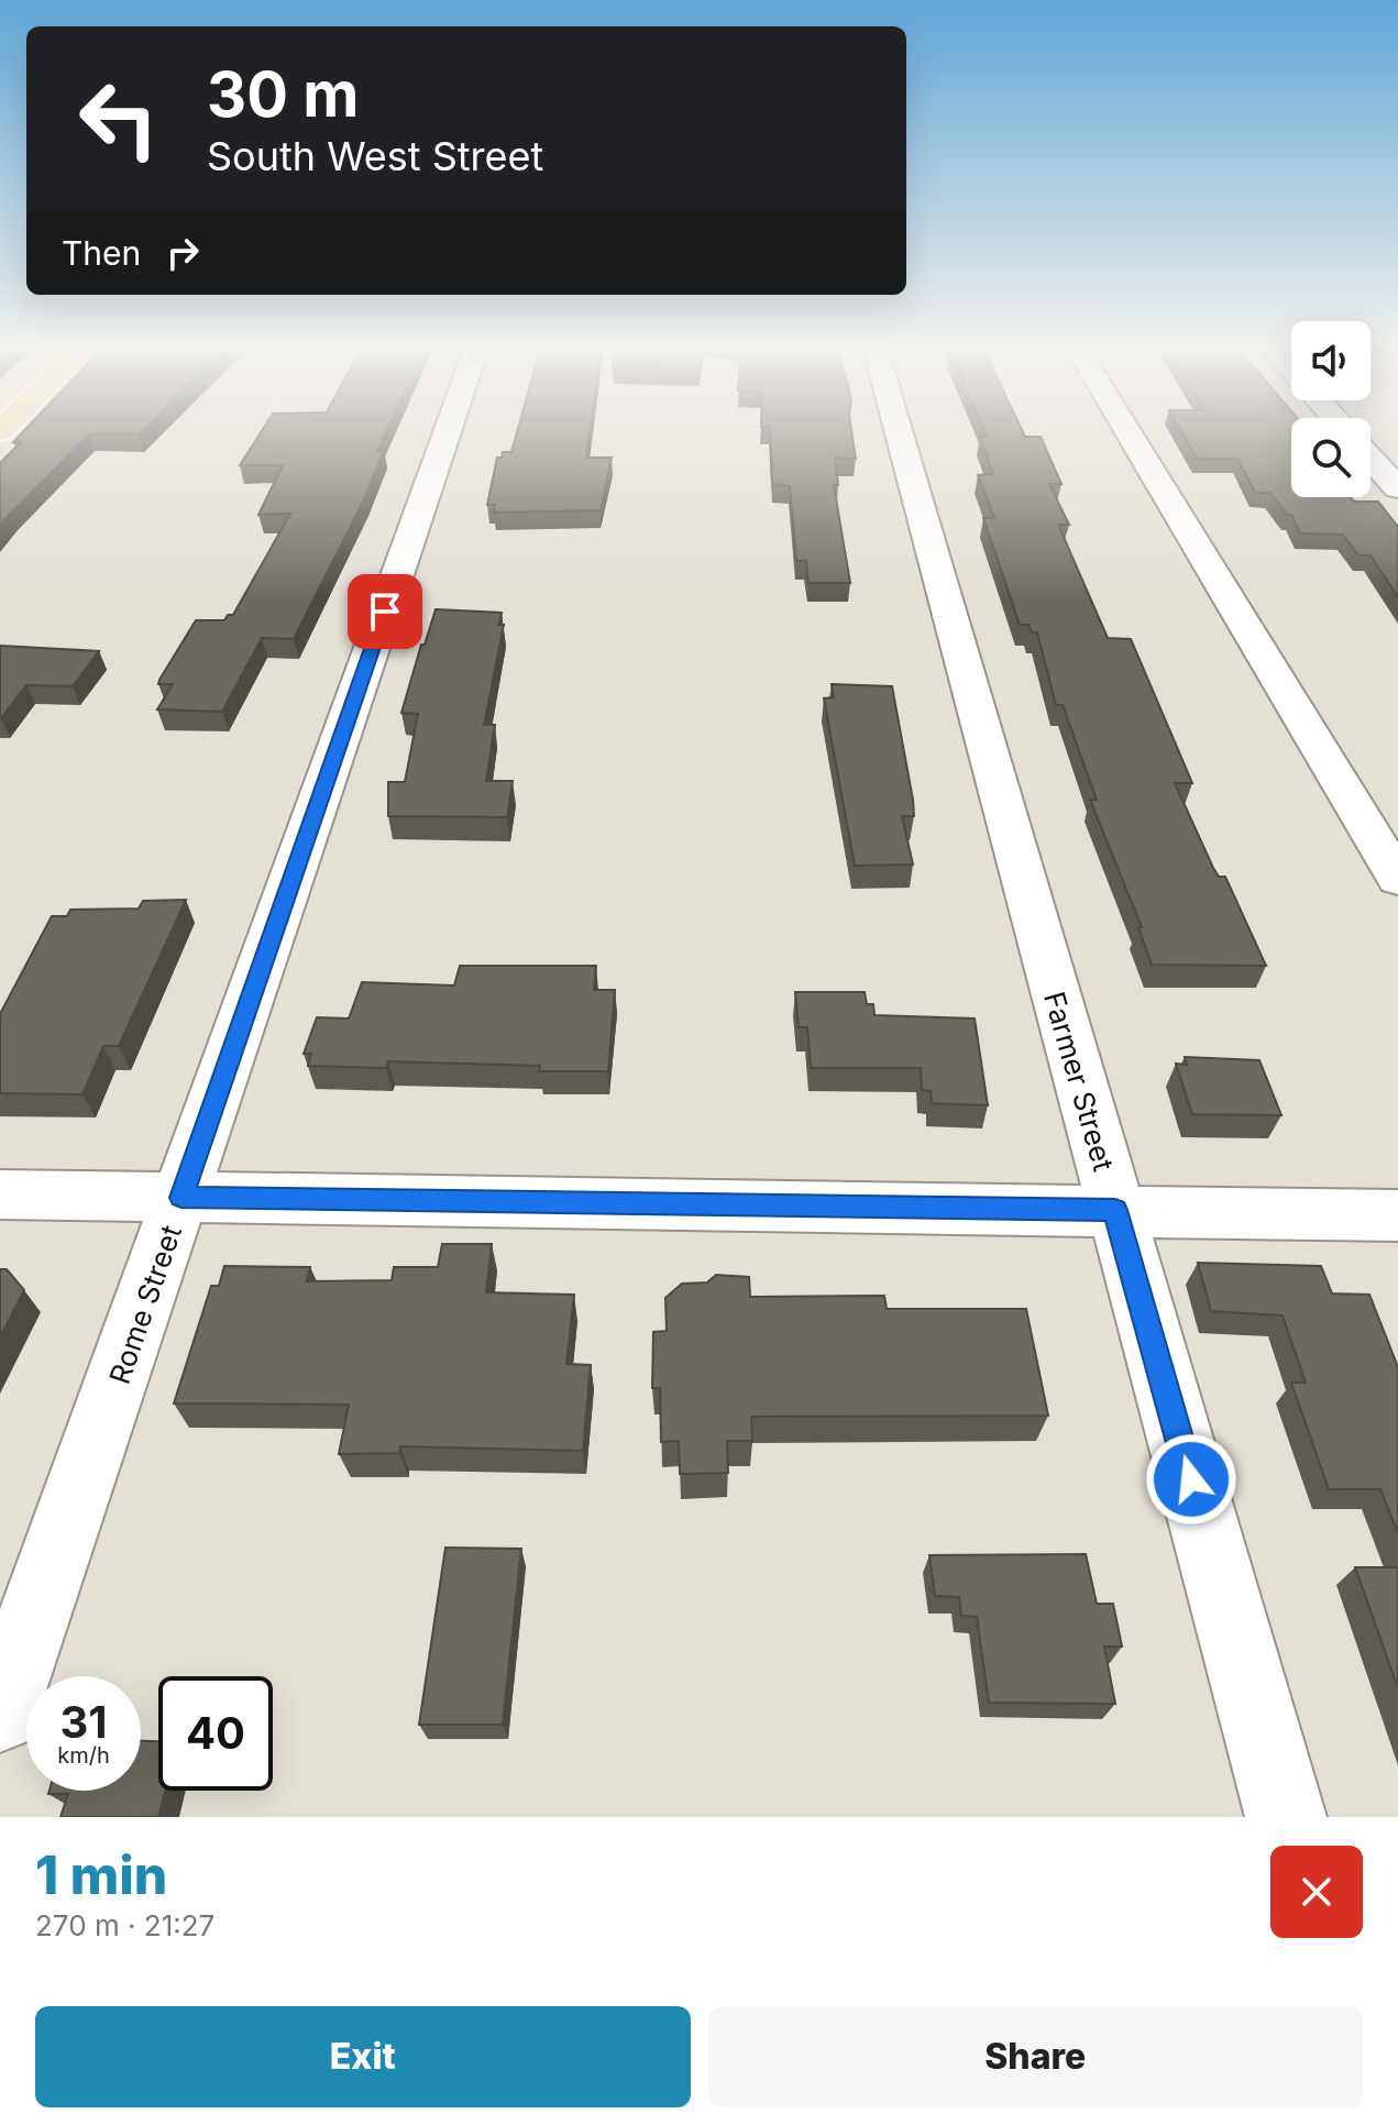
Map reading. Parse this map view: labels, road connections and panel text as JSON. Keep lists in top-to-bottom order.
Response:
{
  "streets": {
    "street": ["Farmer Street", "Rome Street"]
  },
  "page": {
    "turn": ["30 m", "South West Street"],
    "then": "Then",
    "speed": "31 km/h",
    "limit": "40",
    "heading": ["1 min", "270 m · 21:27"],
    "buttons": ["Exit", "Share"]
  }
}
